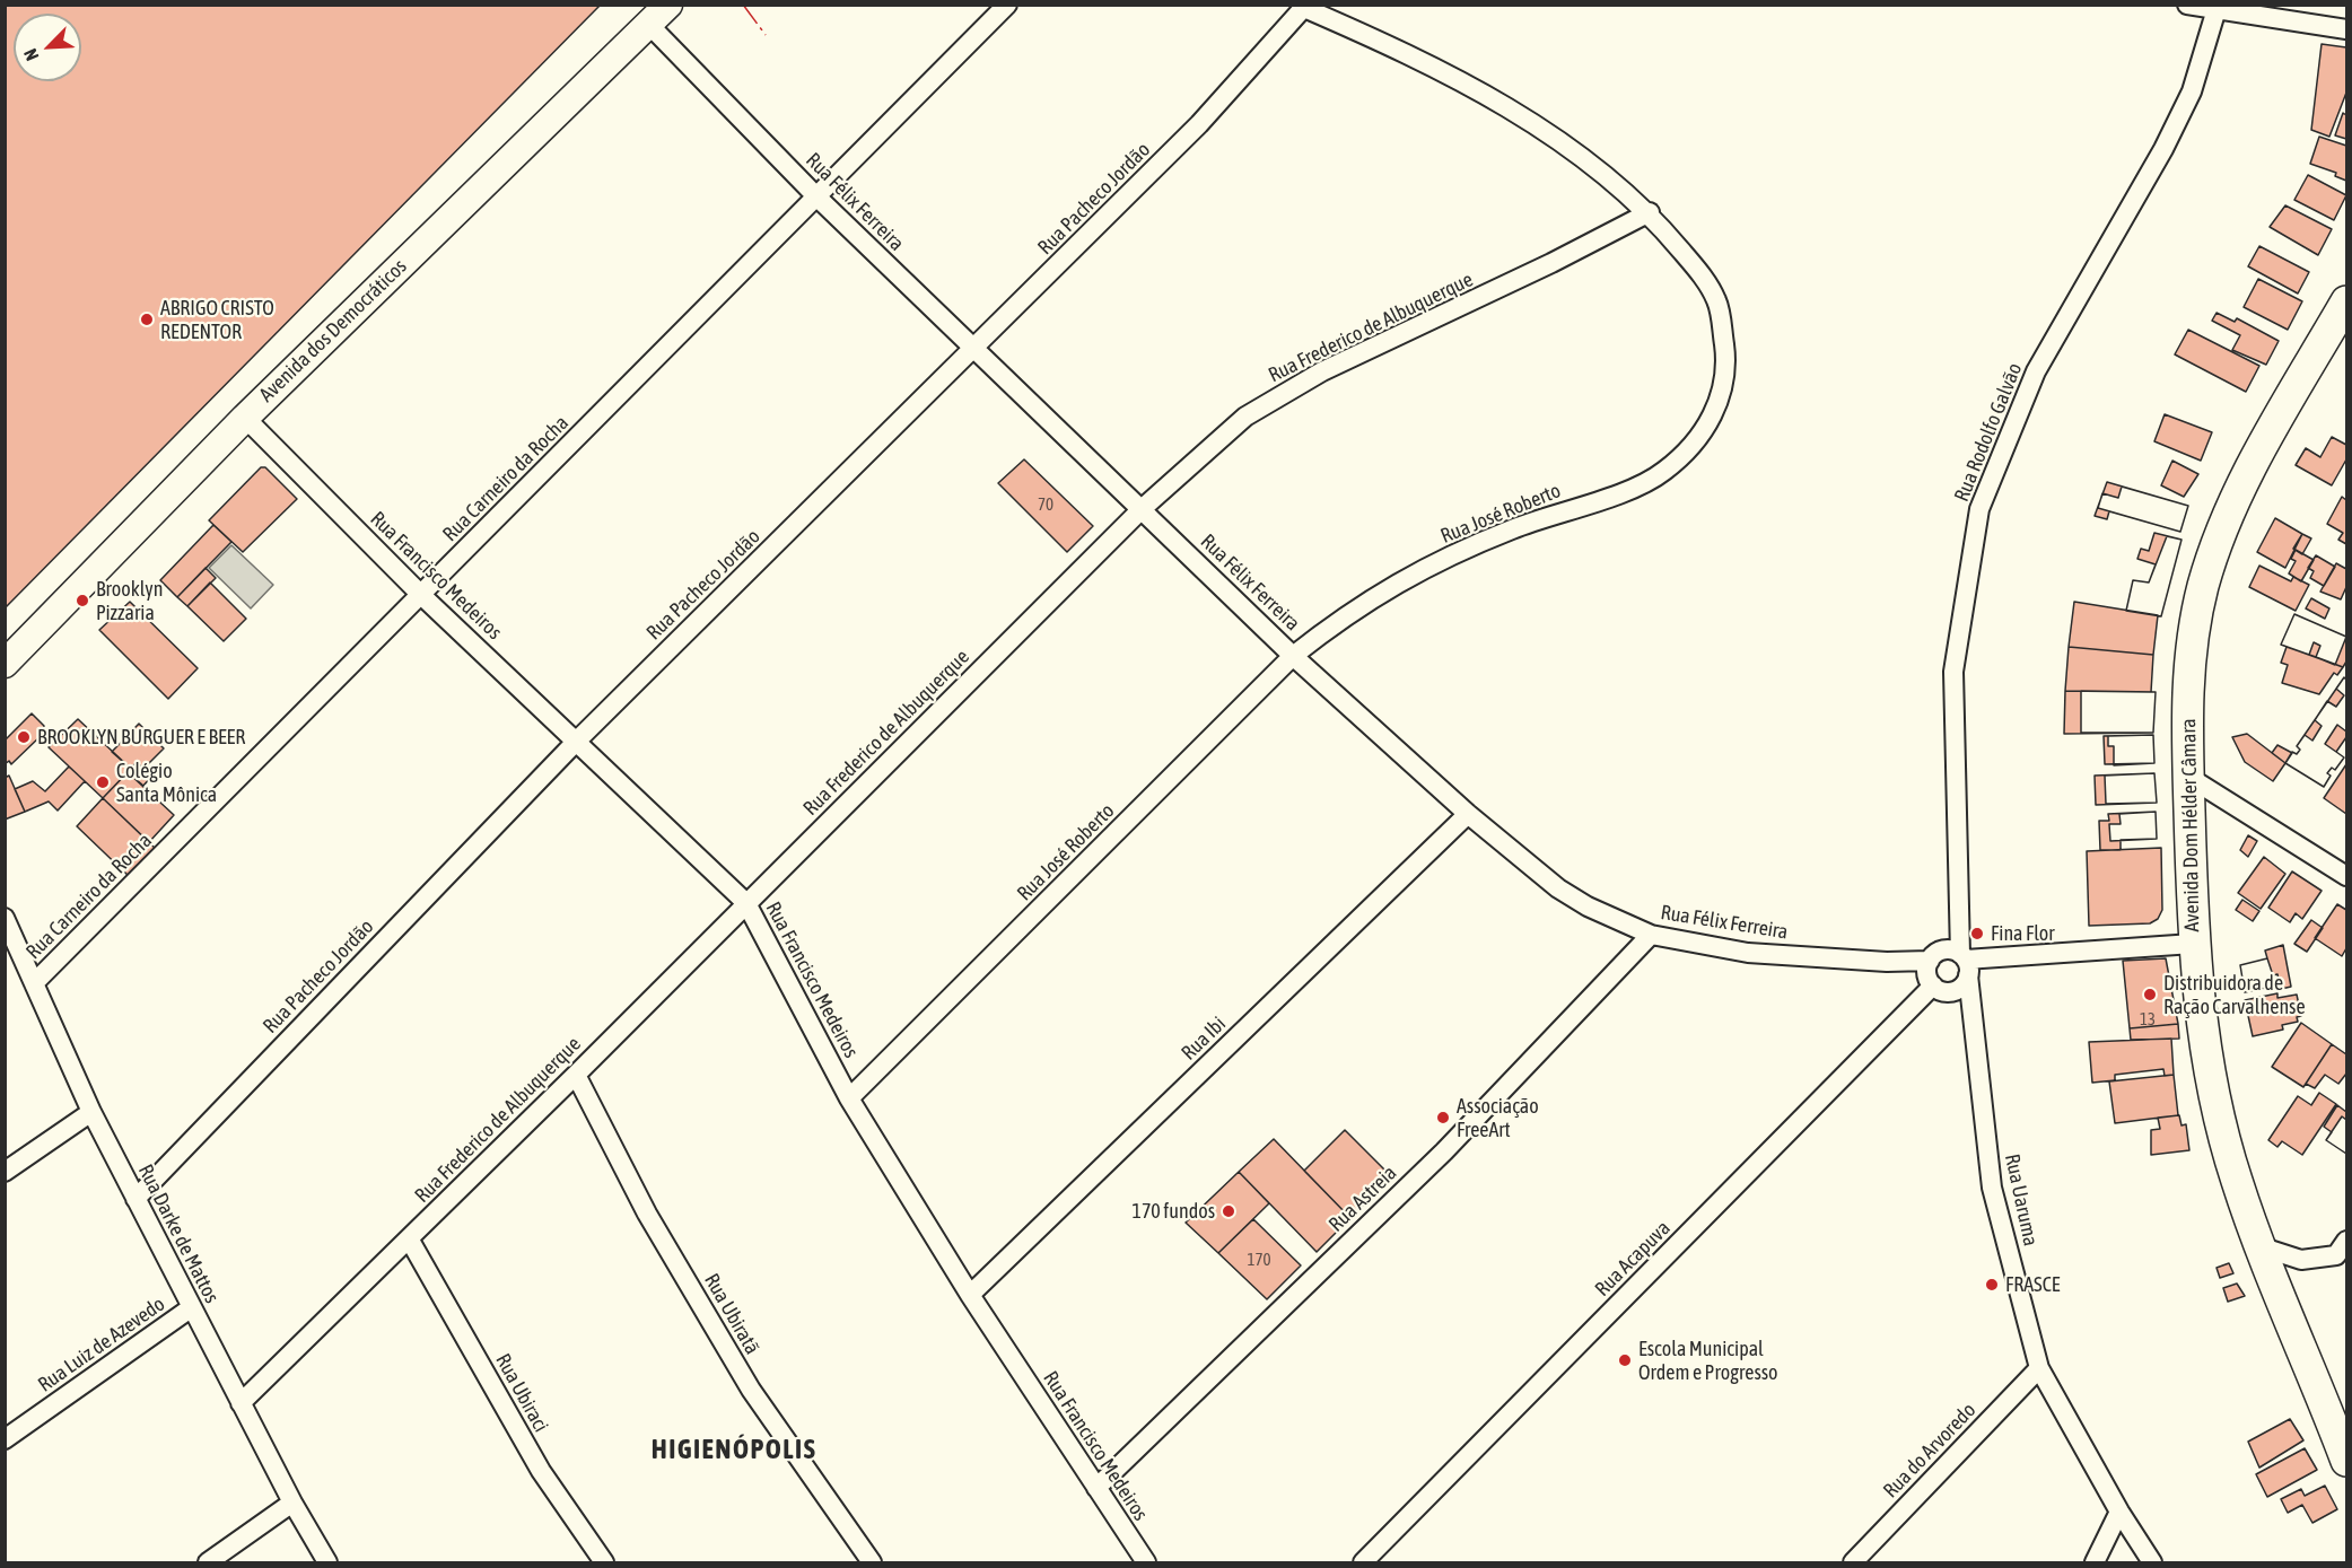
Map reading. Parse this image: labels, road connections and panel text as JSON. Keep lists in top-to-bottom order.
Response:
{
  "streets": {
    "main road": ["Avenida Dom Hélder Câmara"],
    "street": [
      "Rua Pacheco Jordão",
      "Rua Félix Ferreira",
      "Rua Frederico de Albuquerque",
      "Avenida dos Democráticos",
      "Rua Rodolfo Galvão",
      "Rua Carneiro da Rocha",
      "Rua José Roberto",
      "Rua Francisco Medeiros",
      "Rua Ibi",
      "Rua Astreia",
      "Rua Uaruma",
      "Rua Darke de Mattos",
      "Rua Acapuva",
      "Rua Ubiratã",
      "Rua Luiz de Azevedo",
      "Rua Ubiraci",
      "Rua do Arvoredo"
    ]
  },
  "crossings": [
    ["Rua Pacheco Jordão", "Rua Félix Ferreira"],
    ["Rua Pacheco Jordão", "Rua José Roberto"],
    ["Rua Pacheco Jordão", "Rua Francisco Medeiros"],
    ["Rua Pacheco Jordão", "Rua Darke de Mattos"],
    ["Rua Félix Ferreira", "Rua Frederico de Albuquerque"],
    ["Rua Félix Ferreira", "Avenida dos Democráticos"],
    ["Rua Félix Ferreira", "Rua Rodolfo Galvão"],
    ["Rua Félix Ferreira", "Rua Carneiro da Rocha"],
    ["Rua Félix Ferreira", "Rua José Roberto"],
    ["Rua Félix Ferreira", "Rua Ibi"],
    ["Rua Félix Ferreira", "Rua Astreia"],
    ["Rua Félix Ferreira", "Rua Uaruma"],
    ["Rua Félix Ferreira", "Rua Acapuva"],
    ["Rua Frederico de Albuquerque", "Rua José Roberto"],
    ["Rua Frederico de Albuquerque", "Rua Francisco Medeiros"],
    ["Rua Frederico de Albuquerque", "Rua Darke de Mattos"],
    ["Rua Frederico de Albuquerque", "Rua Ubiratã"],
    ["Rua Frederico de Albuquerque", "Rua Ubiraci"],
    ["Avenida dos Democráticos", "Rua Francisco Medeiros"],
    ["Rua Rodolfo Galvão", "Rua Uaruma"],
    ["Rua Rodolfo Galvão", "Rua Acapuva"],
    ["Rua Carneiro da Rocha", "Rua Francisco Medeiros"],
    ["Rua Carneiro da Rocha", "Rua Darke de Mattos"],
    ["Rua José Roberto", "Rua Francisco Medeiros"],
    ["Rua Francisco Medeiros", "Rua Ibi"],
    ["Rua Francisco Medeiros", "Rua Astreia"],
    ["Rua Uaruma", "Rua Acapuva"],
    ["Rua Uaruma", "Rua do Arvoredo"],
    ["Rua Darke de Mattos", "Rua Luiz de Azevedo"]
  ],
  "districts": ["HIGIENÓPOLIS"],
  "places": [
    "ABRIGO CRISTO REDENTOR",
    "Brooklyn Pizzaria",
    "BROOKLYN BURGUER E BEER",
    "Colégio Santa Mônica",
    "Fina Flor",
    "Distribuidora de Ração Carvalhense",
    "Associação FreeArt",
    "170 fundos",
    "FRASCE",
    "Escola Municipal Ordem e Progresso"
  ],
  "house_numbers": ["70", "13", "170"],
  "north": "bottom left"
}
